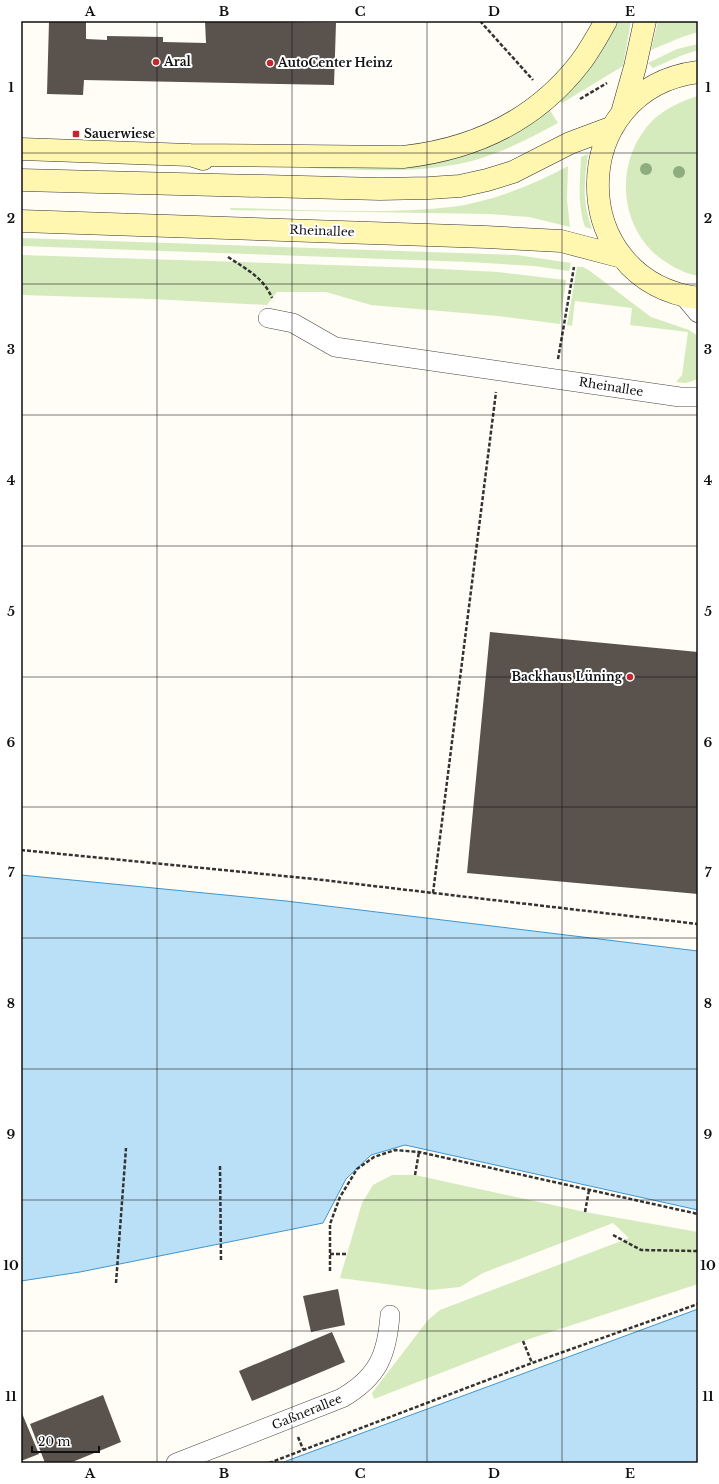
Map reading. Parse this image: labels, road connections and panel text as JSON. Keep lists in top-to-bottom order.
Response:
{
  "streets": {
    "main road": ["Rheinallee"],
    "street": ["Gaßnerallee"]
  },
  "places": {
    "other": ["Aral", "AutoCenter Heinz", "Backhaus Lüning"],
    "transit": ["Sauerwiese"]
  },
  "scale_bar": "20 m",
  "grid": {
    "columns": [
      "A",
      "B",
      "C",
      "D",
      "E"
    ],
    "rows": [
      "1",
      "2",
      "3",
      "4",
      "5",
      "6",
      "7",
      "8",
      "9",
      "10",
      "11"
    ]
  }
}
